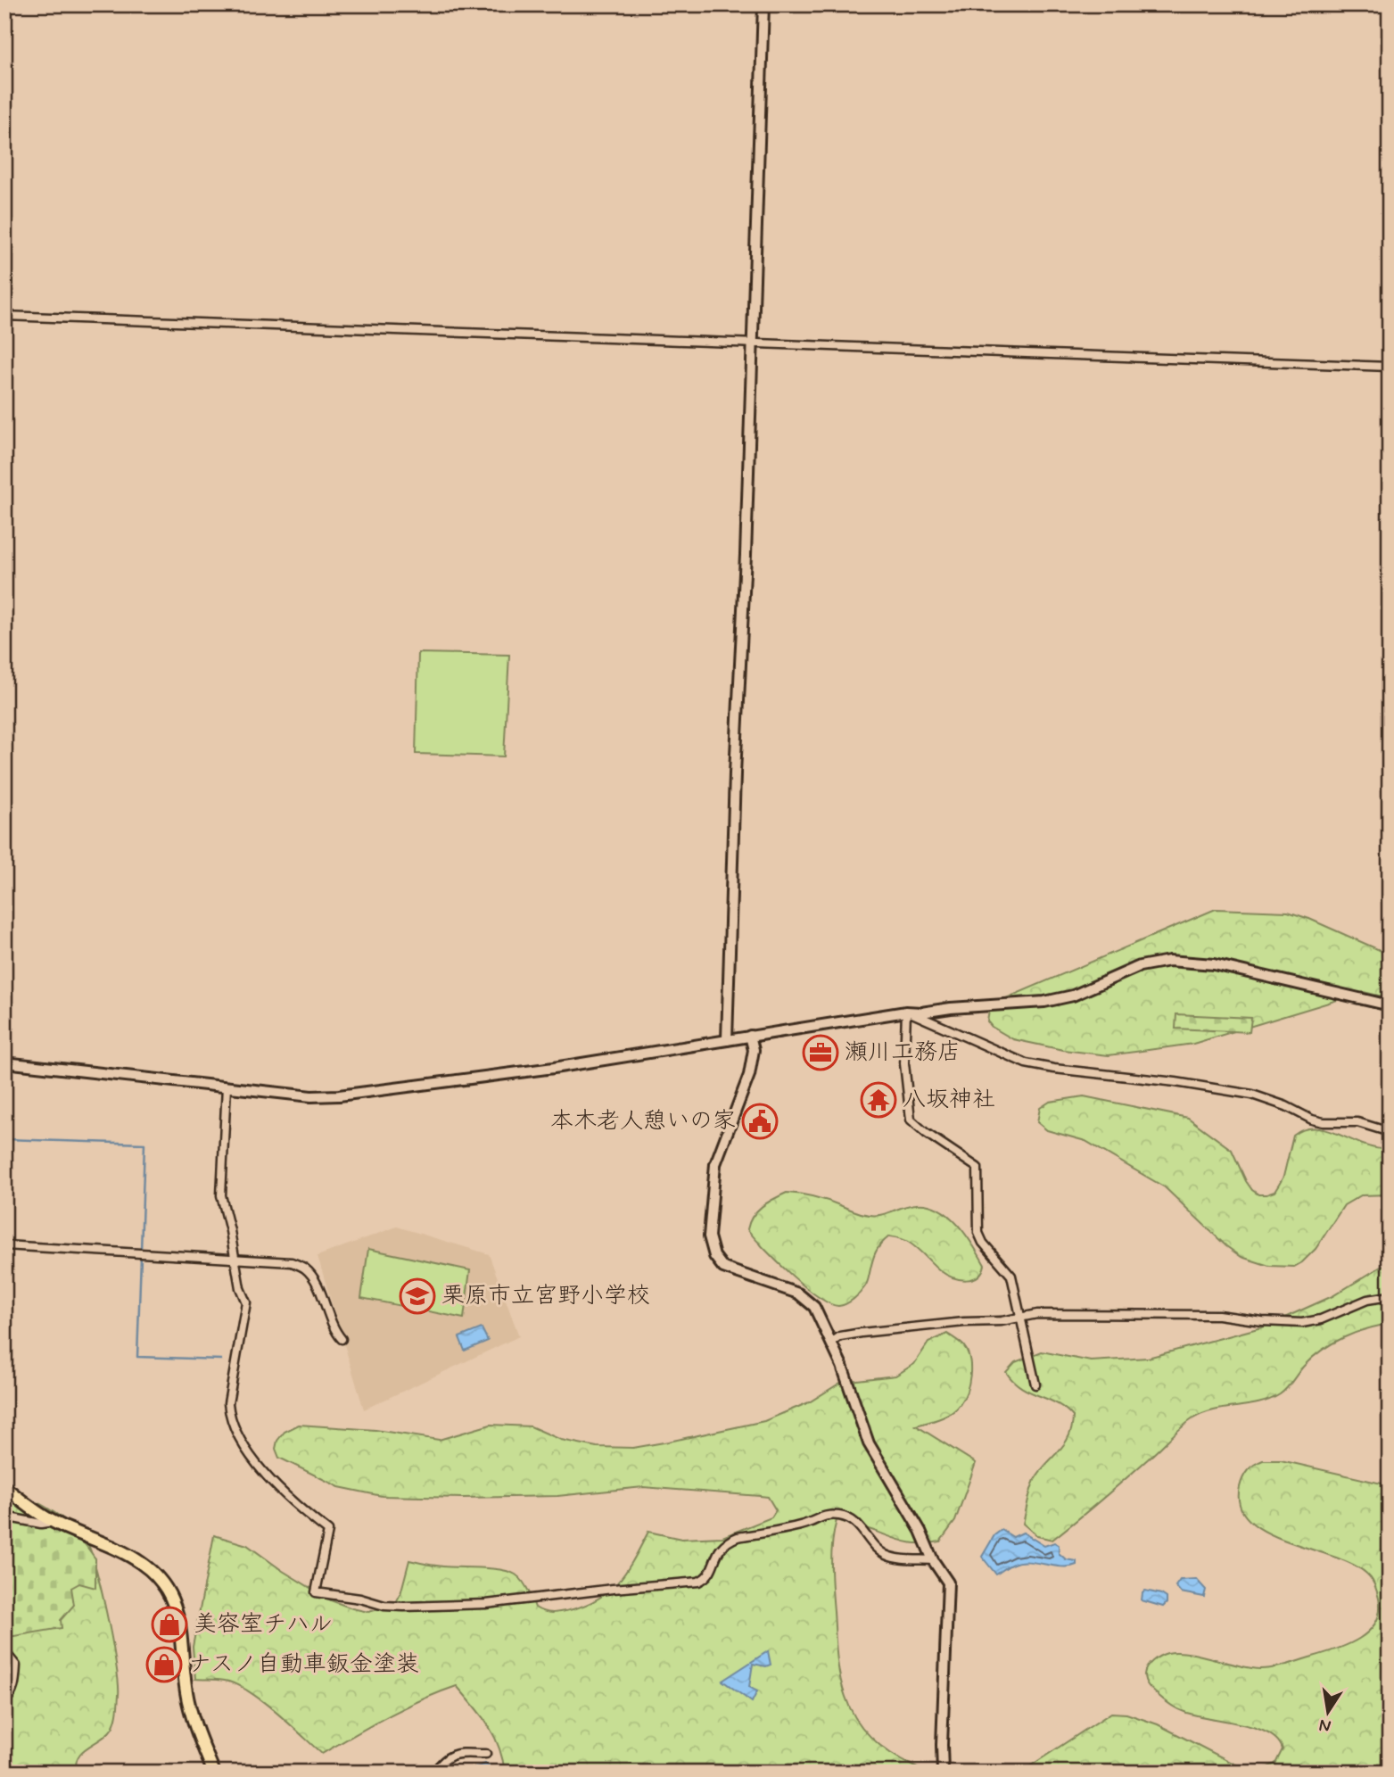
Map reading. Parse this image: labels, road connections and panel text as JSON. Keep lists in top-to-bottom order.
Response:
{
  "places": {
    "office": ["瀬川工務店"],
    "temple": ["八坂神社"],
    "public building": ["本木老人憩いの家"],
    "school or university": ["栗原市立宮野小学校"],
    "shop": ["美容室チハル", "ナスノ自動車鈑金塗装"]
  },
  "north": "bottom"
}
